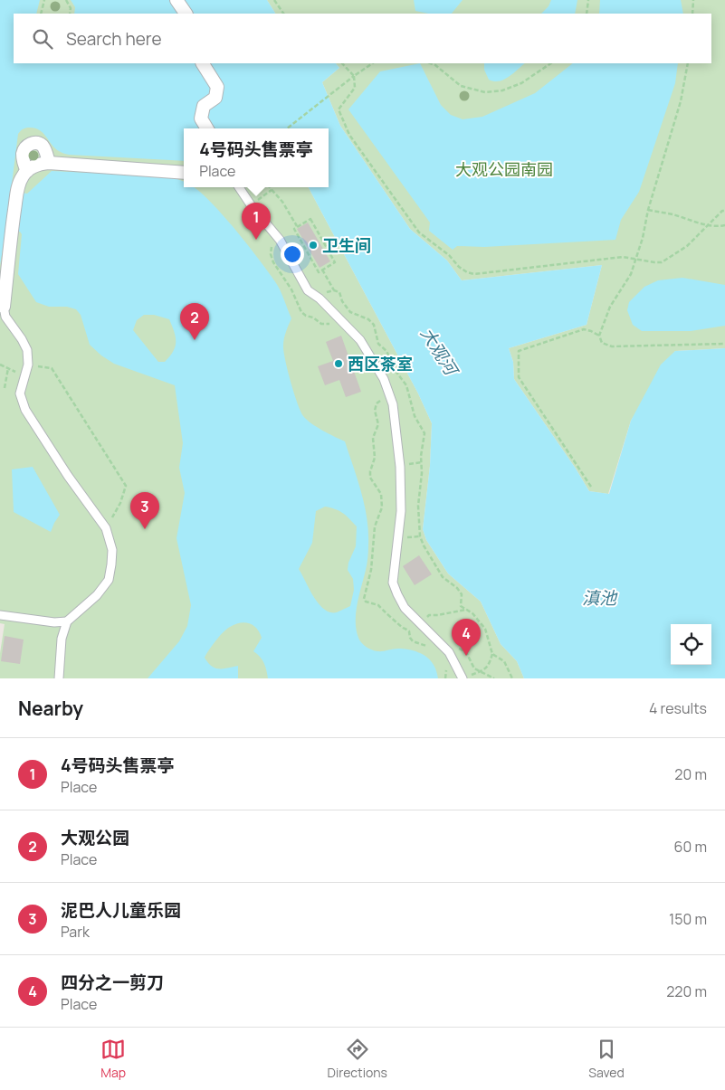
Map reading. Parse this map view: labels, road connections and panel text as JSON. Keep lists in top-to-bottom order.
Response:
{
  "water": ["大观河", "滇池"],
  "parks": ["大观公园南园"],
  "places": ["卫生间", "西区茶室"],
  "page": {
    "search": "Search here",
    "popup": ["4号码头售票亭", "Place"],
    "pins": [
      "1",
      "2",
      "3",
      "4"
    ],
    "heading": ["Nearby", "4 results"],
    "list": [
      {
        "mark": "1",
        "name": "4号码头售票亭",
        "note": "Place",
        "value": "20 m"
      },
      {
        "mark": "2",
        "name": "大观公园",
        "note": "Place",
        "value": "60 m"
      },
      {
        "mark": "3",
        "name": "泥巴人儿童乐园",
        "note": "Park",
        "value": "150 m"
      },
      {
        "mark": "4",
        "name": "四分之一剪刀",
        "note": "Place",
        "value": "220 m"
      }
    ],
    "nav": ["Map", "Directions", "Saved"]
  }
}
